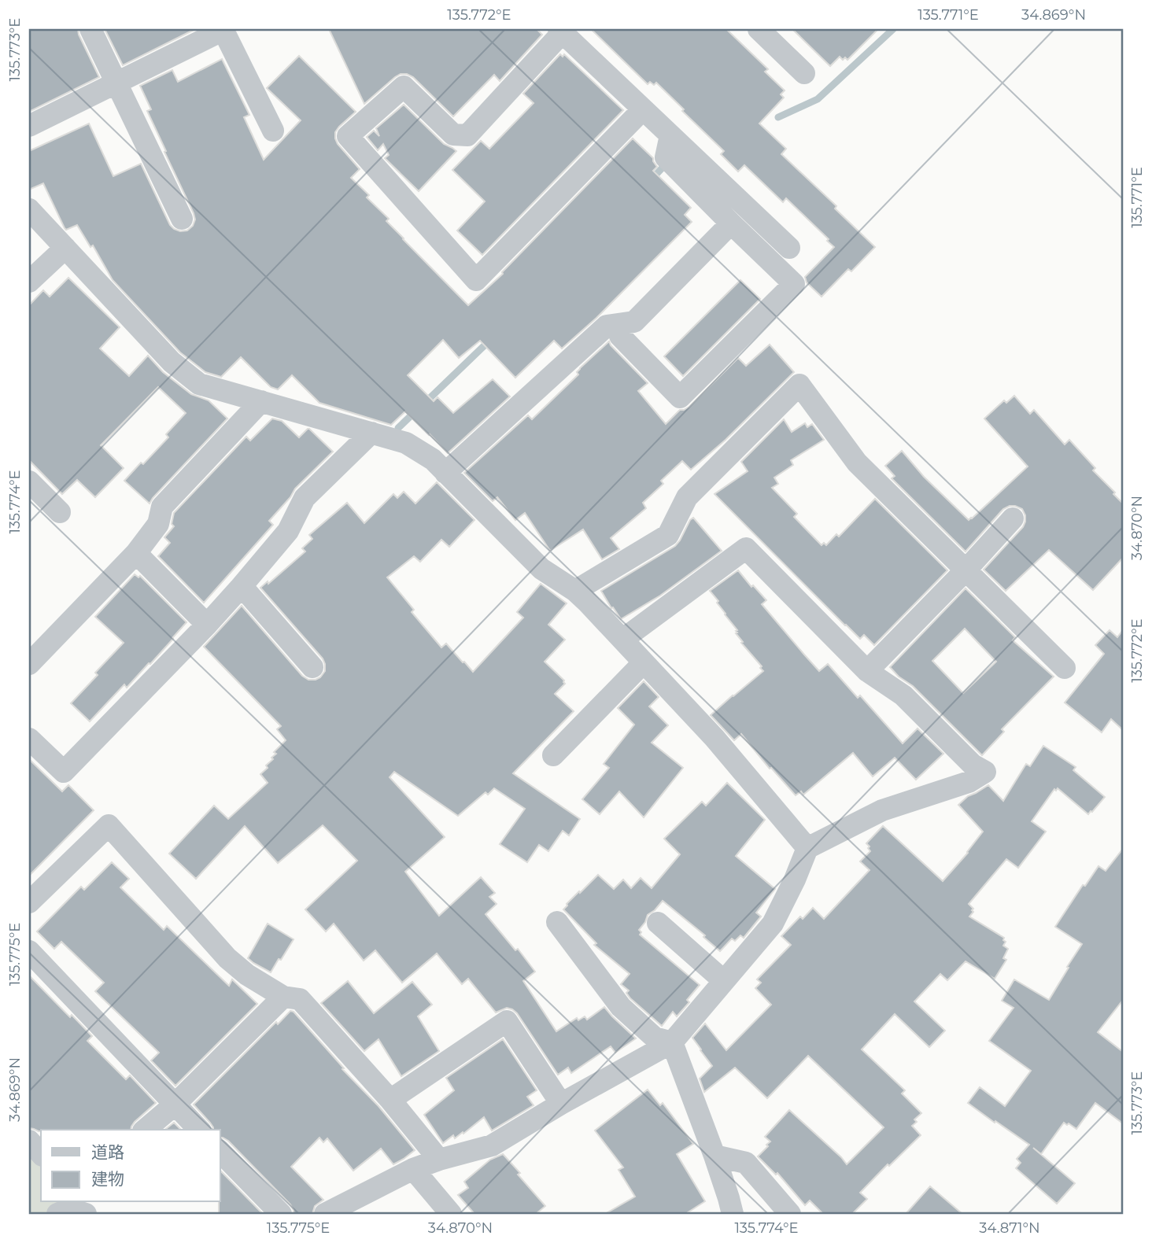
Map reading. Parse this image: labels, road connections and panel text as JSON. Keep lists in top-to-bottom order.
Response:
{
  "legend": ["道路", "建物"],
  "coordinates": [
    "135.772°E",
    "135.771°E",
    "34.869°N",
    "135.773°E",
    "135.774°E",
    "34.870°N",
    "135.775°E",
    "34.871°N"
  ]
}
